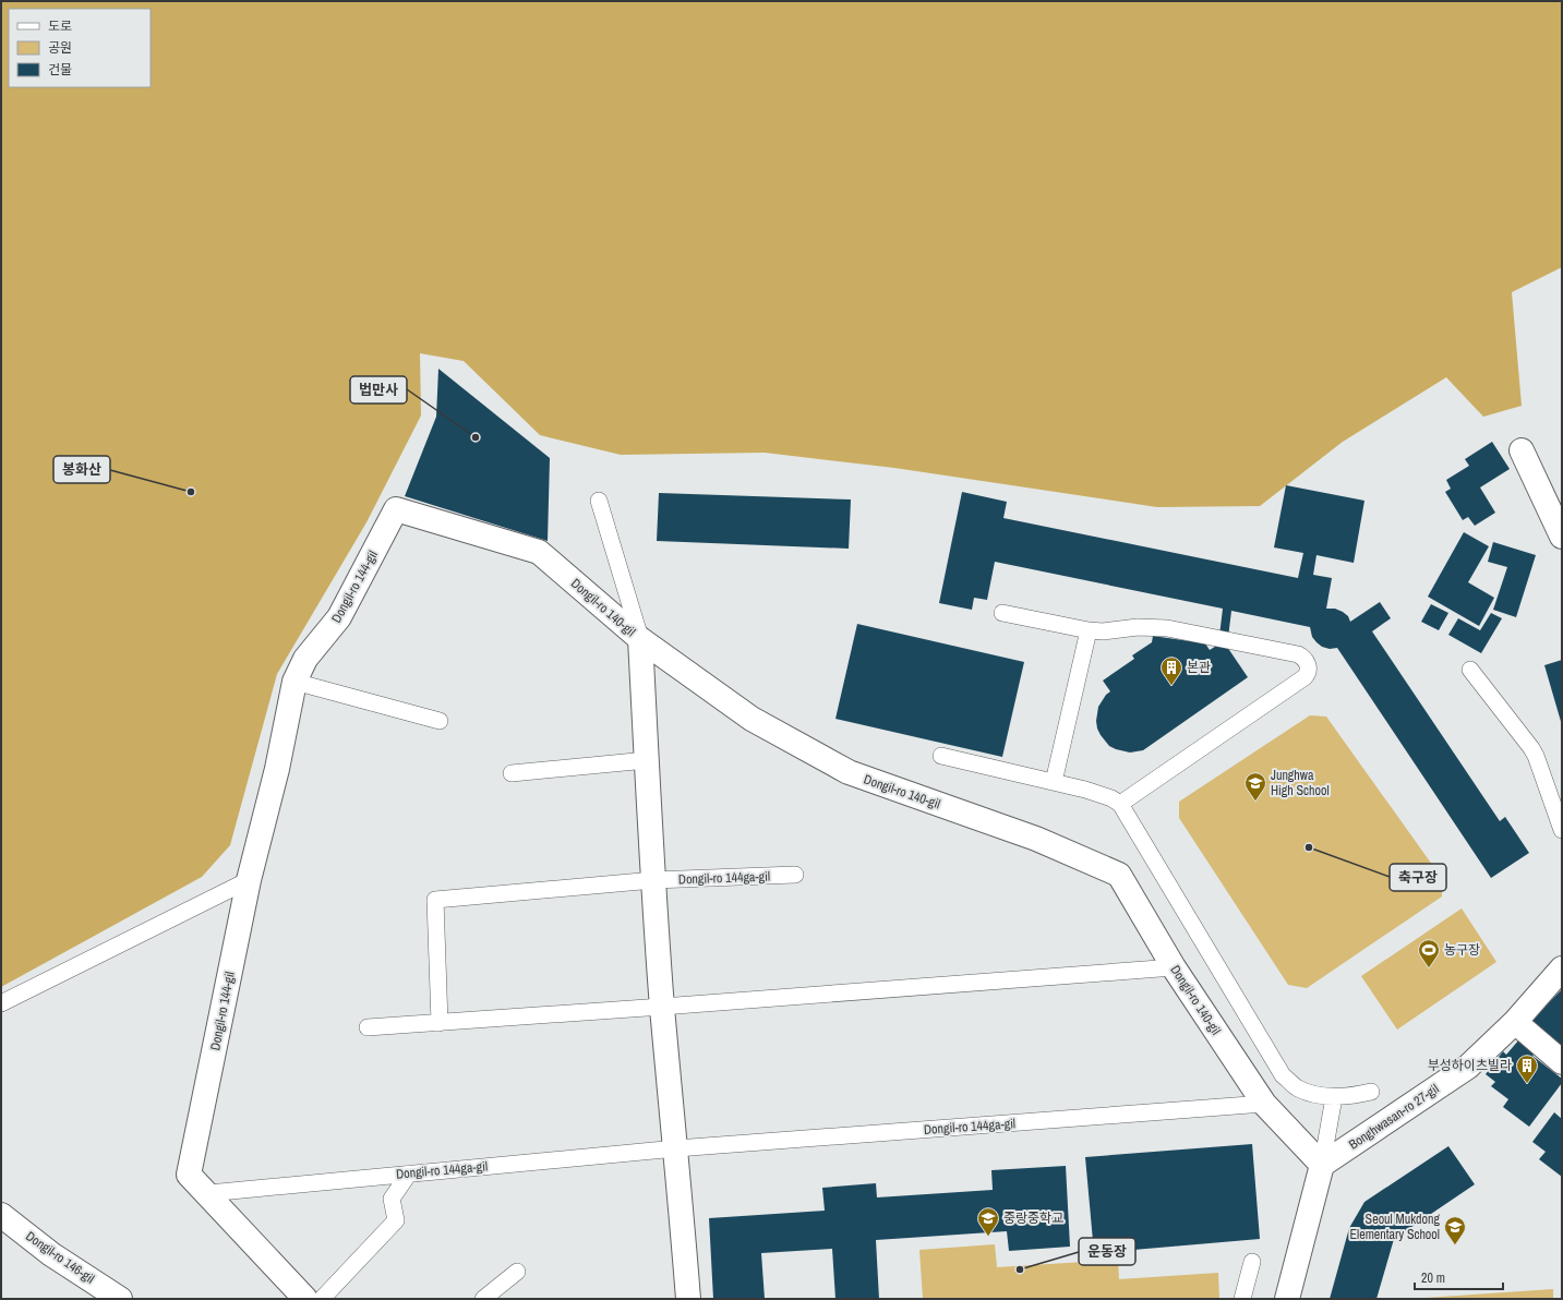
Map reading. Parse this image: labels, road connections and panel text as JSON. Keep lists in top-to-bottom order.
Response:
{
  "streets": {
    "street": [
      "Dongil-ro 144-gil",
      "Dongil-ro 140-gil",
      "Bonghwasan-ro 27-gil",
      "Dongil-ro 146-gil"
    ],
    "lane": ["Dongil-ro 144ga-gil"]
  },
  "crossings": [
    ["Dongil-ro 144-gil", "Dongil-ro 140-gil"],
    ["Dongil-ro 144-gil", "Dongil-ro 144ga-gil"],
    ["Dongil-ro 140-gil", "Dongil-ro 144ga-gil"],
    ["Dongil-ro 140-gil", "Bonghwasan-ro 27-gil"]
  ],
  "places": {
    "other": [
      "법만사",
      "봉화산",
      "축구장",
      "운동장"
    ],
    "building": ["본관", "부성하이츠빌라"],
    "school or university": ["Junghwa High School", "중랑중학교", "Seoul Mukdong Elementary School"],
    "sports": ["농구장"]
  },
  "legend": ["도로", "공원", "건물"],
  "scale_bar": "20 m"
}
